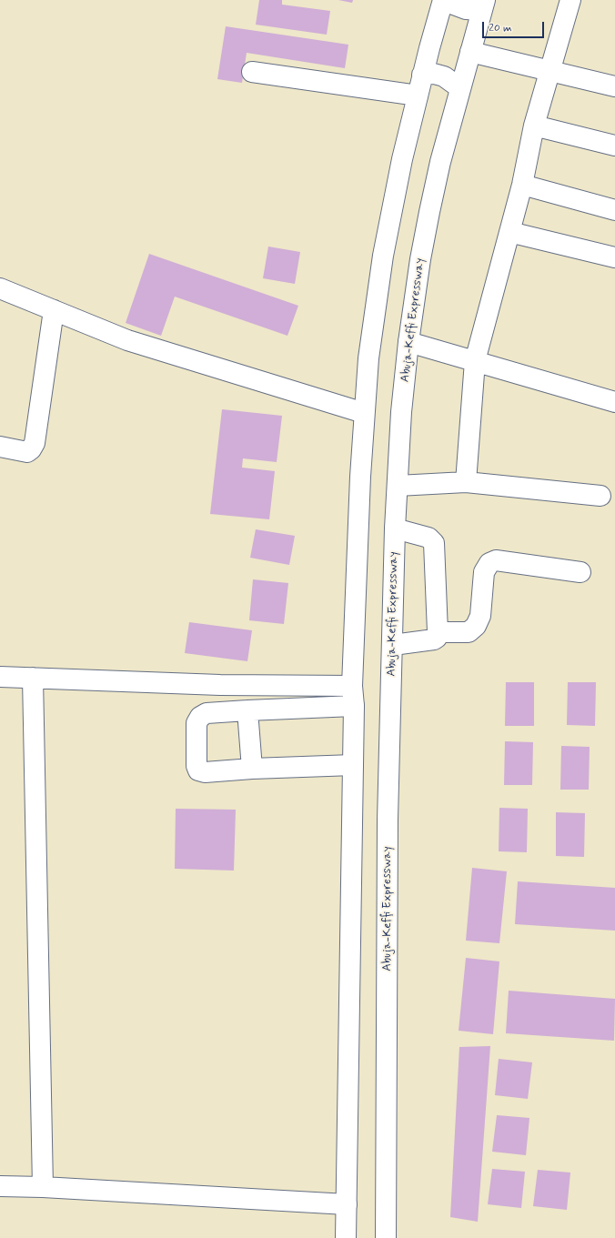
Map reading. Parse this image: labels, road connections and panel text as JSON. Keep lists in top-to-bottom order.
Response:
{
  "streets": {
    "main road": ["Abuja-Keffi Expressway"]
  },
  "scale_bar": "20 m"
}
